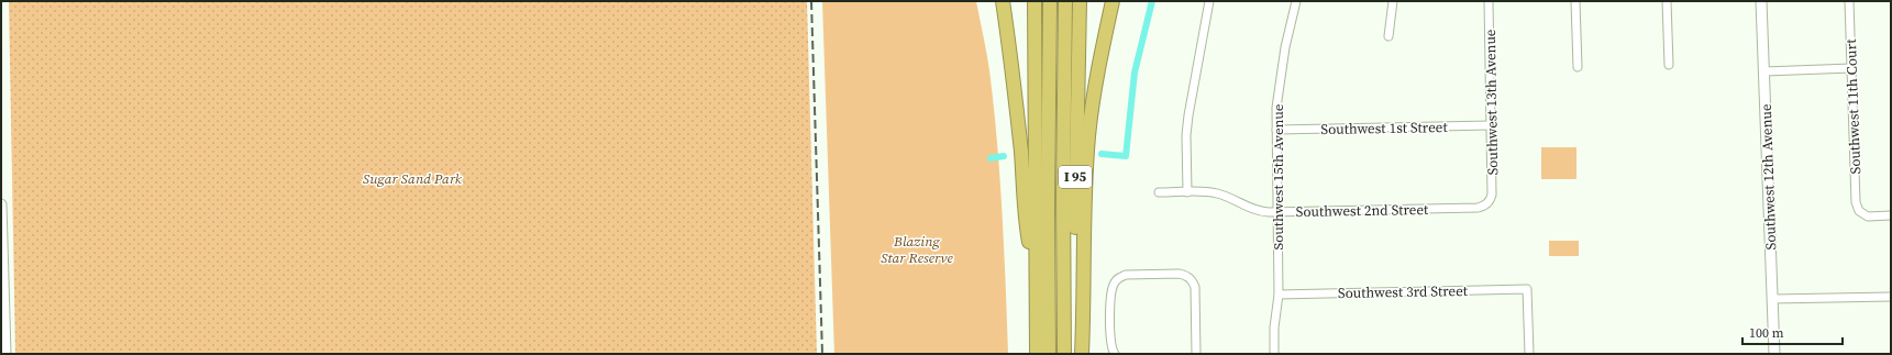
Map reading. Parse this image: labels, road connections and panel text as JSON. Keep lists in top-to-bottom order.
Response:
{
  "streets": {
    "highway": ["I 95"],
    "street": [
      "Southwest 13th Avenue",
      "Southwest 11th Court",
      "Southwest 1st Street",
      "Southwest 15th Avenue",
      "Southwest 12th Avenue",
      "Southwest 2nd Street",
      "Southwest 3rd Street"
    ]
  },
  "crossings": [
    ["Southwest 13th Avenue", "Southwest 1st Street"],
    ["Southwest 13th Avenue", "Southwest 2nd Street"],
    ["Southwest 1st Street", "Southwest 15th Avenue"],
    ["Southwest 15th Avenue", "Southwest 2nd Street"],
    ["Southwest 15th Avenue", "Southwest 3rd Street"]
  ],
  "parks": ["Sugar Sand Park", "Blazing Star Reserve"],
  "scale_bar": "100 m"
}
